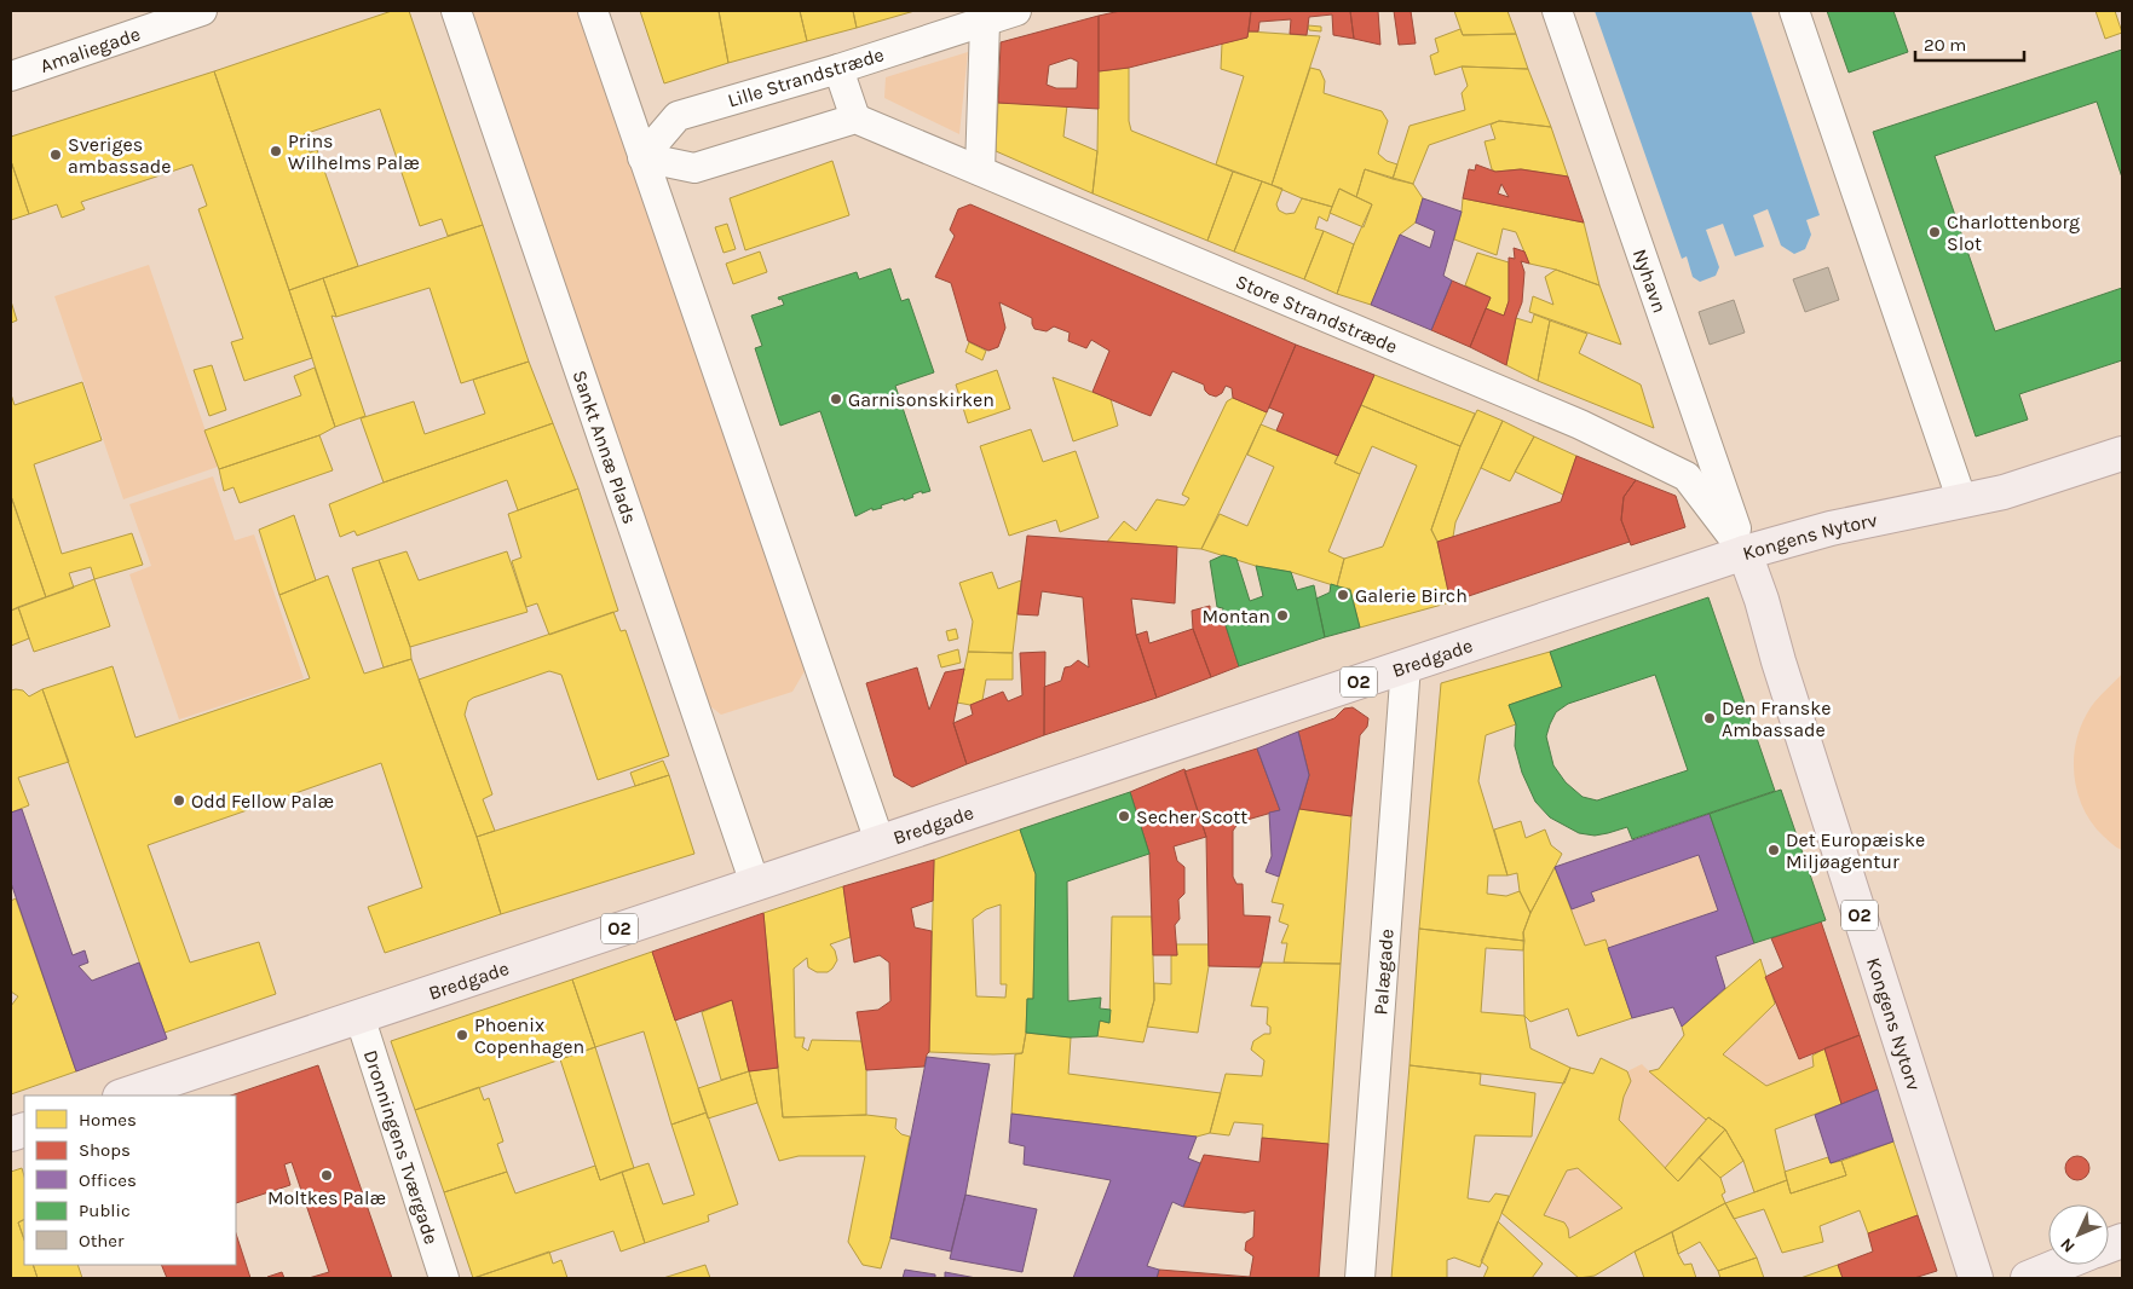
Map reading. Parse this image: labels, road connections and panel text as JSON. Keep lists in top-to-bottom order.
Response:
{
  "streets": {
    "main road": ["Kongens Nytorv", "Bredgade", "O2"],
    "street": [
      "Amaliegade",
      "Lille Strandstræde",
      "Nyhavn",
      "Store Strandstræde",
      "Sankt Annæ Plads",
      "Palægade",
      "Dronningens Tværgade"
    ]
  },
  "crossings": [
    ["Nyhavn", "Store Strandstræde"],
    ["Nyhavn", "Kongens Nytorv"],
    ["Nyhavn", "Bredgade"],
    ["Store Strandstræde", "Kongens Nytorv"],
    ["Store Strandstræde", "Bredgade"],
    ["Sankt Annæ Plads", "Bredgade"],
    ["Kongens Nytorv", "Bredgade"],
    ["Bredgade", "Palægade"],
    ["Bredgade", "Dronningens Tværgade"]
  ],
  "places": [
    "Prins Wilhelms Palæ",
    "Sveriges ambassade",
    "Charlottenborg Slot",
    "Garnisonskirken",
    "Galerie Birch",
    "Montan",
    "Den Franske Ambassade",
    "Odd Fellow Palæ",
    "Secher Scott",
    "Det Europæiske Miljøagentur",
    "Phoenix Copenhagen",
    "Moltkes Palæ"
  ],
  "legend": [
    "Homes",
    "Shops",
    "Offices",
    "Public",
    "Other"
  ],
  "scale_bar": "20 m",
  "north": "bottom left"
}
